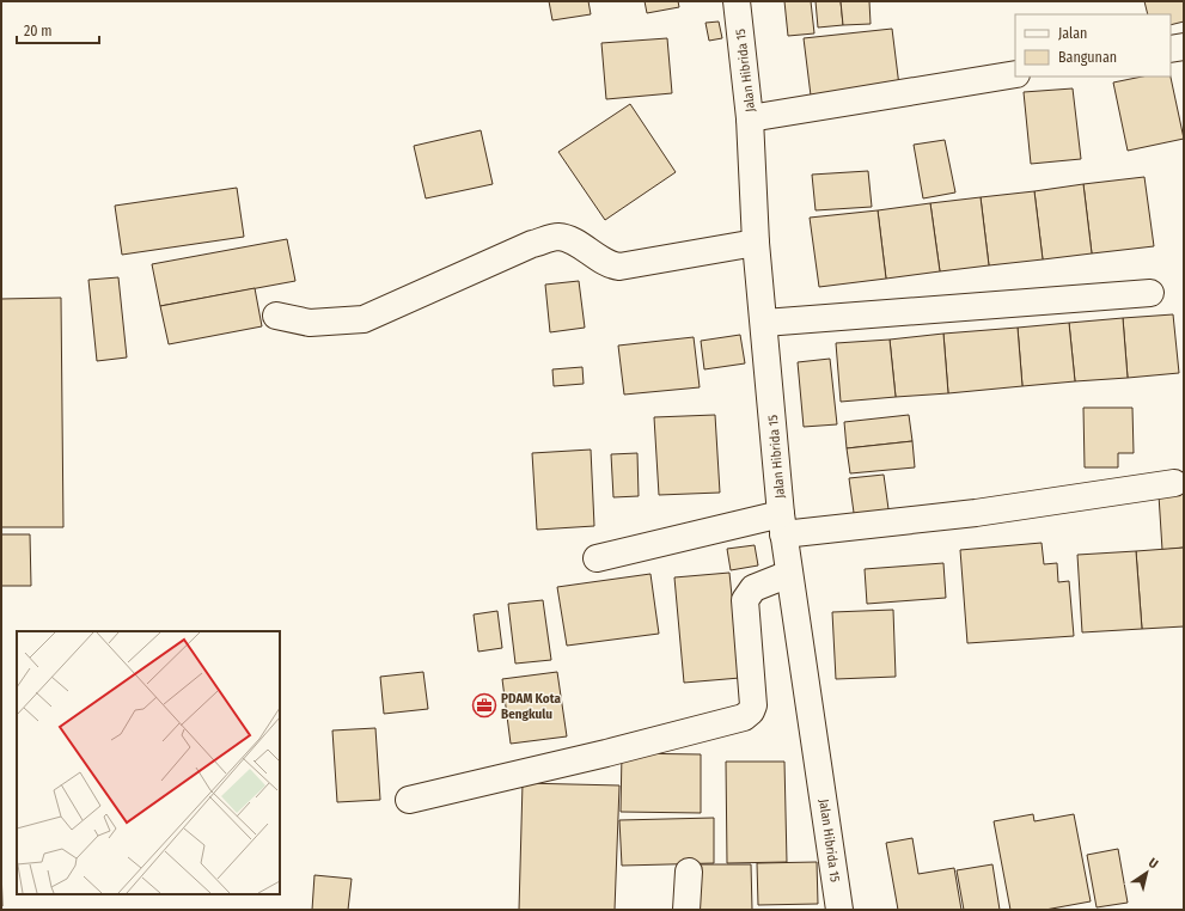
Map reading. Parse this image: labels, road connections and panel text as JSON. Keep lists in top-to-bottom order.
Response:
{
  "streets": {
    "street": ["Jalan Hibrida 15"]
  },
  "places": {
    "office": ["PDAM Kota Bengkulu"]
  },
  "legend": ["Jalan", "Bangunan"],
  "scale_bar": "20 m",
  "north": "top right"
}
